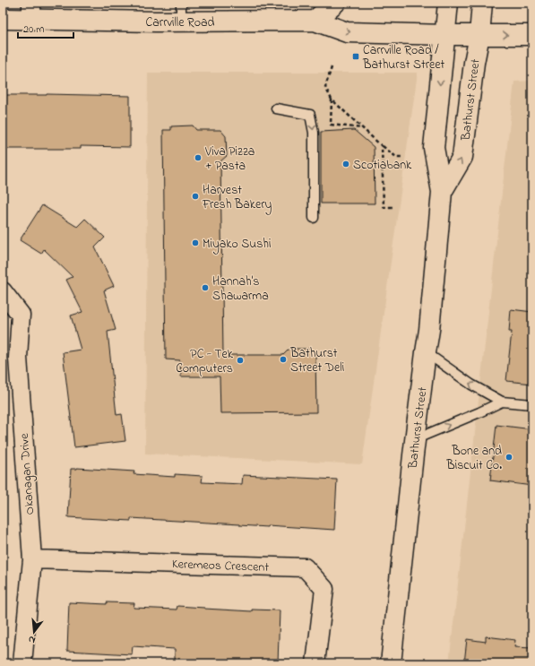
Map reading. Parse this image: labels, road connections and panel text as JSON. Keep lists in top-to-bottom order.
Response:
{
  "streets": {
    "main road": ["Carrville Road", "Bathurst Street"],
    "street": ["Okanagan Drive", "Keremeos Crescent"]
  },
  "crossings": [
    ["Carrville Road", "Bathurst Street"],
    ["Okanagan Drive", "Keremeos Crescent"]
  ],
  "places": {
    "transit": ["Carrville Road / Bathurst Street"],
    "other": [
      "Viva Pizza + Pasta",
      "Scotiabank",
      "Harvest Fresh Bakery",
      "Miyako Sushi",
      "Hannah's Shawarma",
      "Bathurst Street Deli",
      "PC - Tek Computers",
      "Bone and Biscuit Co."
    ]
  },
  "scale_bar": "20 m",
  "north": "bottom"
}
